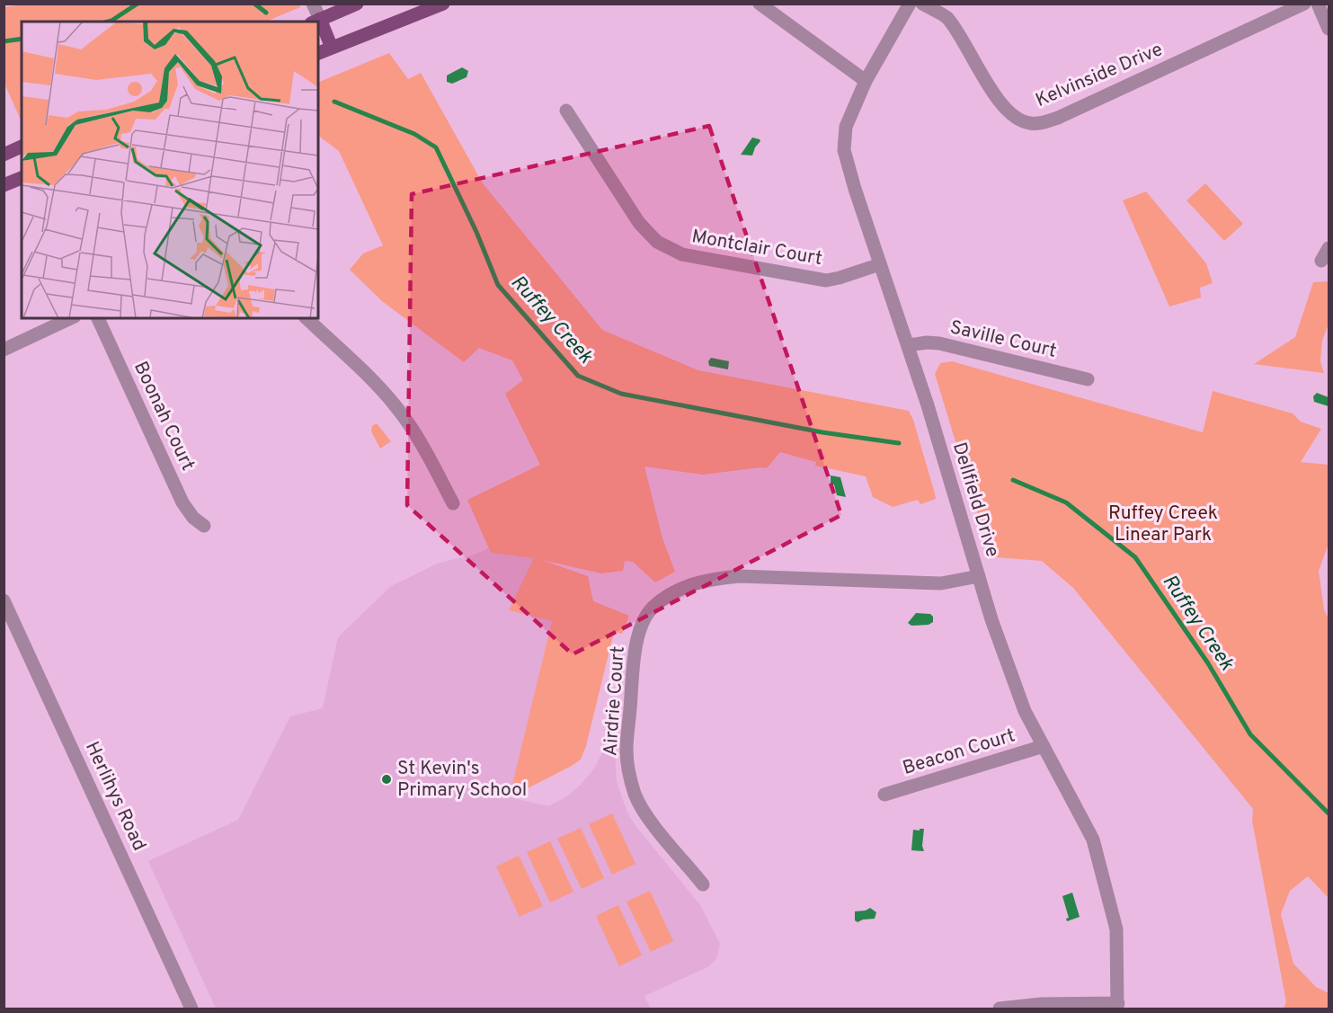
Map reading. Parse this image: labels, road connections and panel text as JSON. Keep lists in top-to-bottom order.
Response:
{
  "streets": {
    "street": [
      "Kelvinside Drive",
      "Montclair Court",
      "Saville Court",
      "Boonah Court",
      "Dellfield Drive",
      "Airdrie Court",
      "Beacon Court",
      "Herlihys Road"
    ]
  },
  "crossings": [
    ["Montclair Court", "Dellfield Drive"],
    ["Saville Court", "Dellfield Drive"],
    ["Dellfield Drive", "Airdrie Court"],
    ["Dellfield Drive", "Beacon Court"]
  ],
  "water": ["Ruffey Creek"],
  "parks": ["Ruffey Creek Linear Park"],
  "places": ["St Kevin's Primary School"]
}
